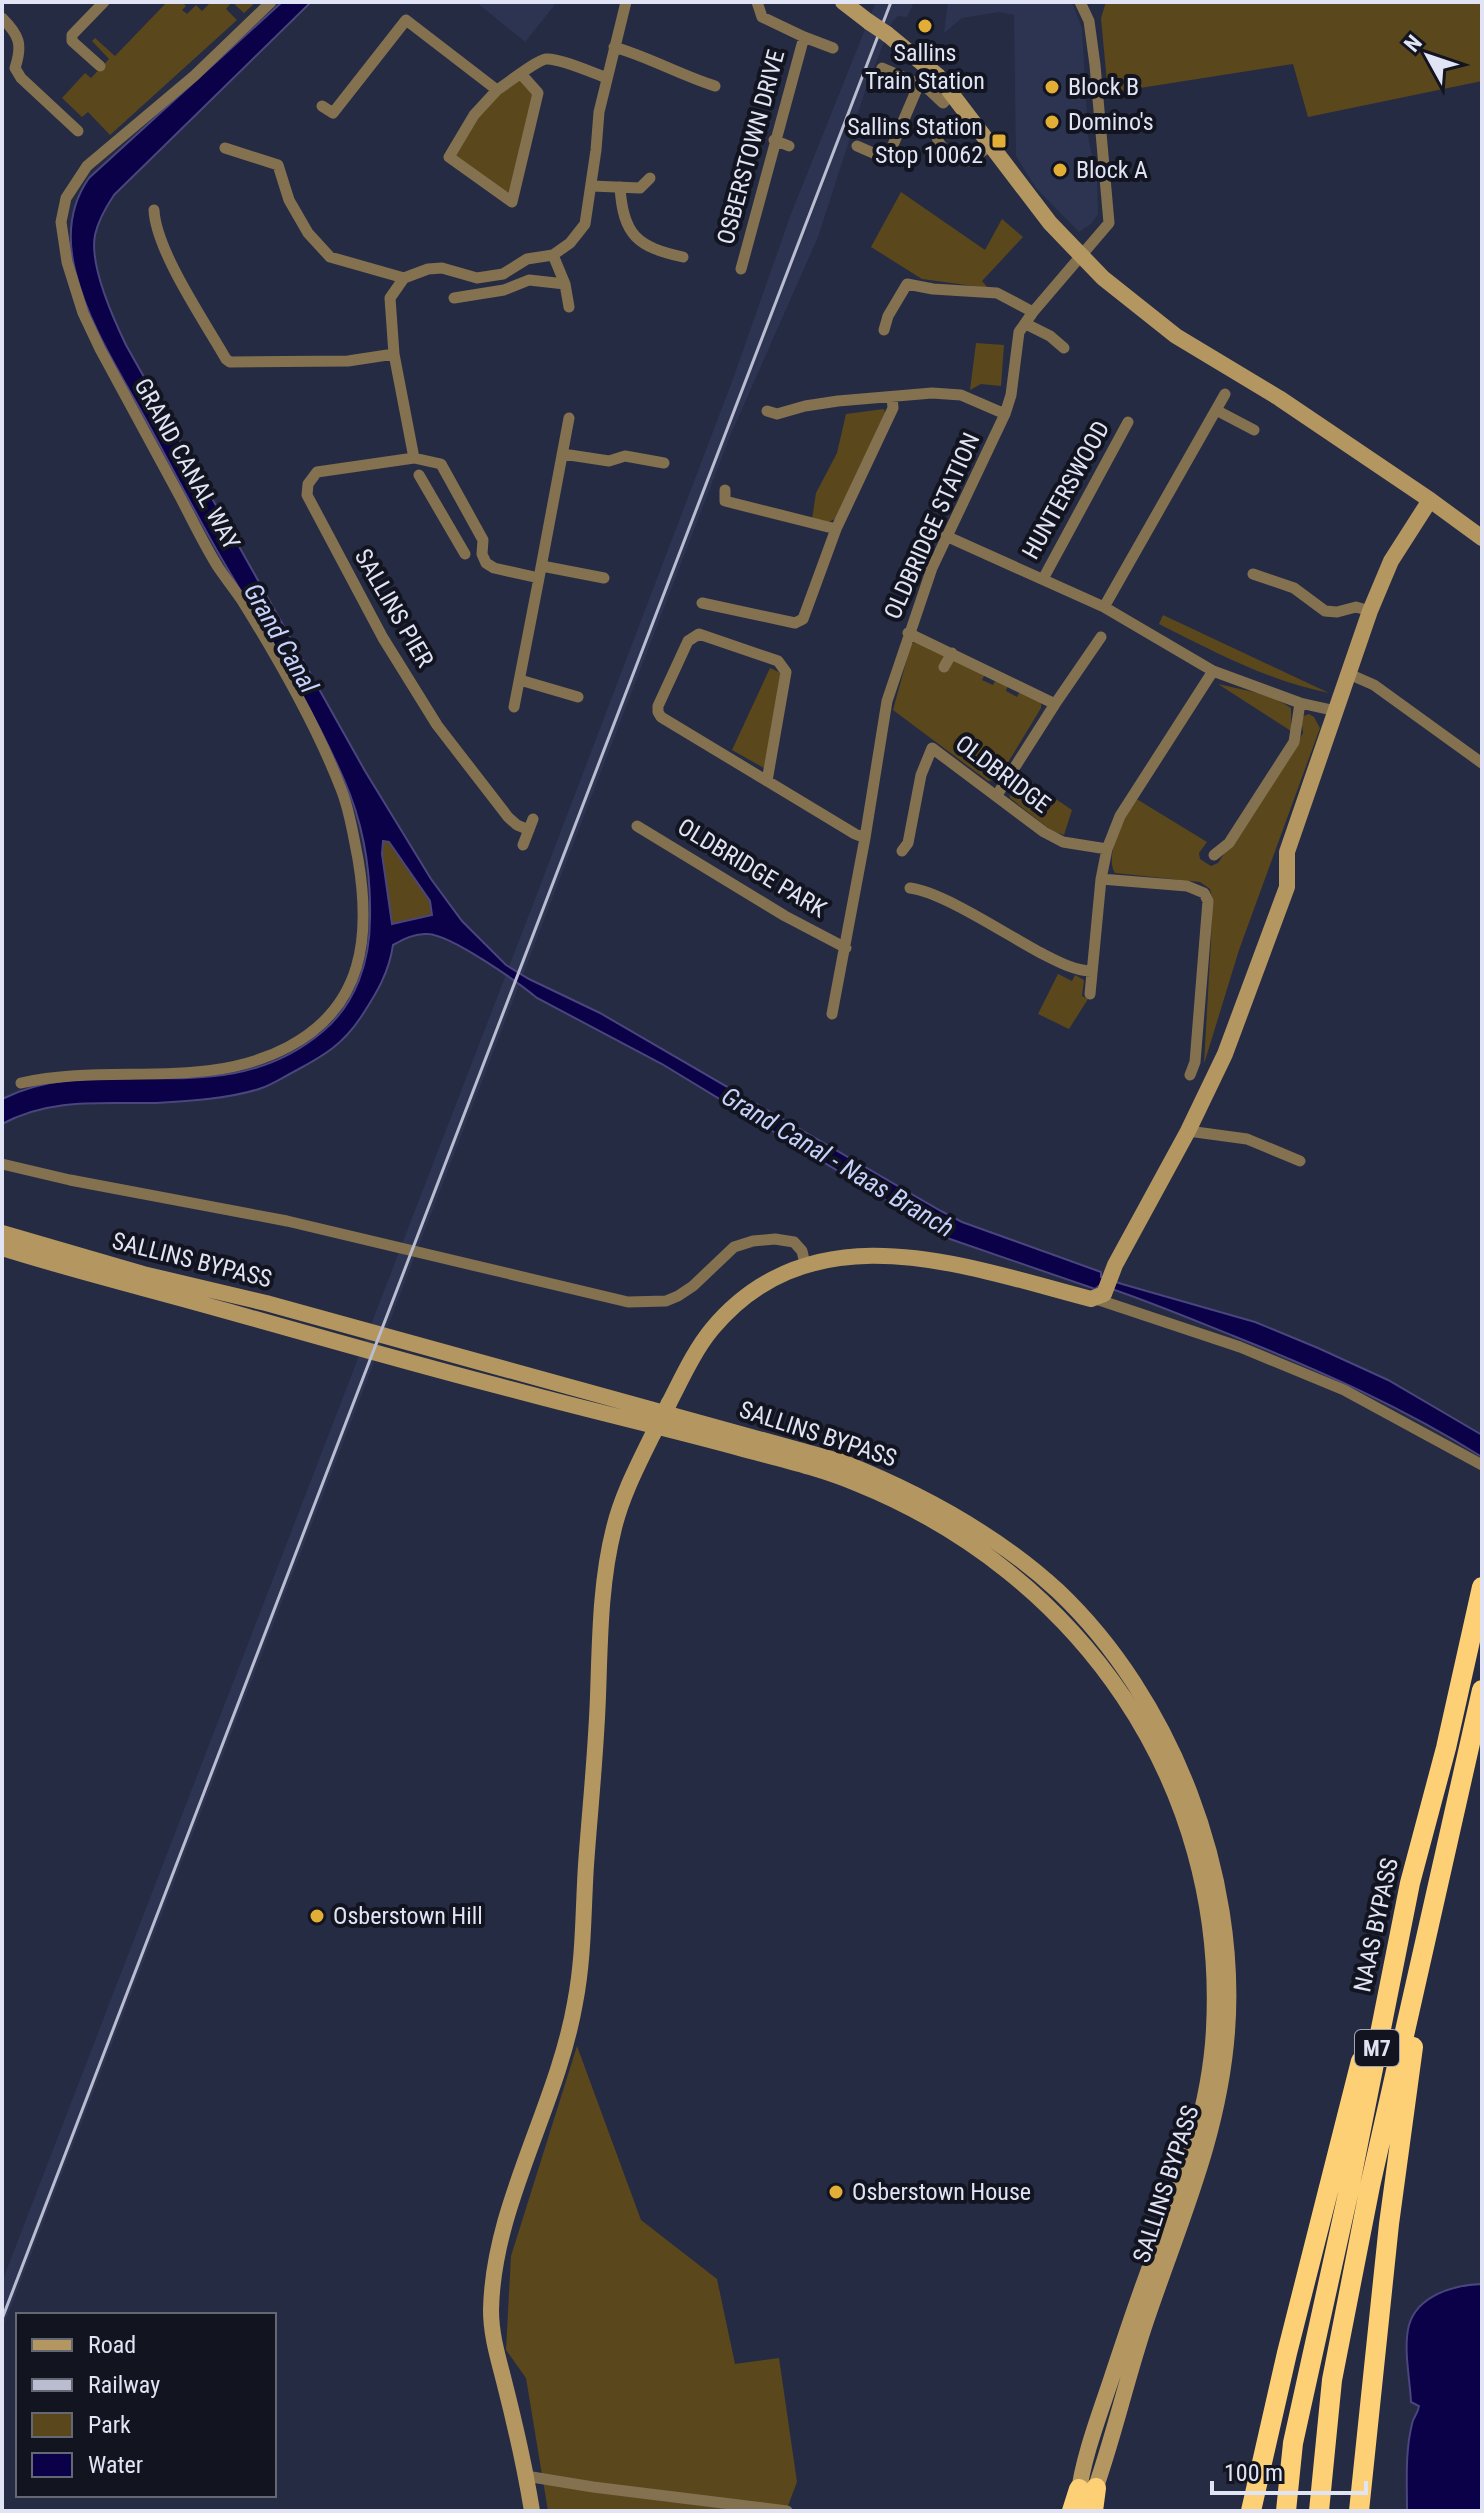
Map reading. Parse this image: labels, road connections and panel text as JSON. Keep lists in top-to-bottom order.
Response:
{
  "streets": {
    "highway": ["NAAS BYPASS", "M7"],
    "main road": ["SALLINS BYPASS"],
    "street": [
      "OSBERSTOWN DRIVE",
      "GRAND CANAL WAY",
      "HUNTERSWOOD",
      "OLDBRIDGE STATION",
      "SALLINS PIER",
      "OLDBRIDGE",
      "OLDBRIDGE PARK"
    ]
  },
  "crossings": [
    ["OLDBRIDGE STATION", "OLDBRIDGE PARK"],
    ["NAAS BYPASS", "M7"]
  ],
  "water": ["Grand Canal", "Grand Canal - Naas Branch"],
  "places": {
    "other": [
      "Sallins Train Station",
      "Block B",
      "Domino's",
      "Block A",
      "Osberstown Hill",
      "Osberstown House"
    ],
    "transit": ["Sallins Station Stop 10062"]
  },
  "legend": [
    "Road",
    "Railway",
    "Park",
    "Water"
  ],
  "scale_bar": "100 m",
  "north": "top left"
}
